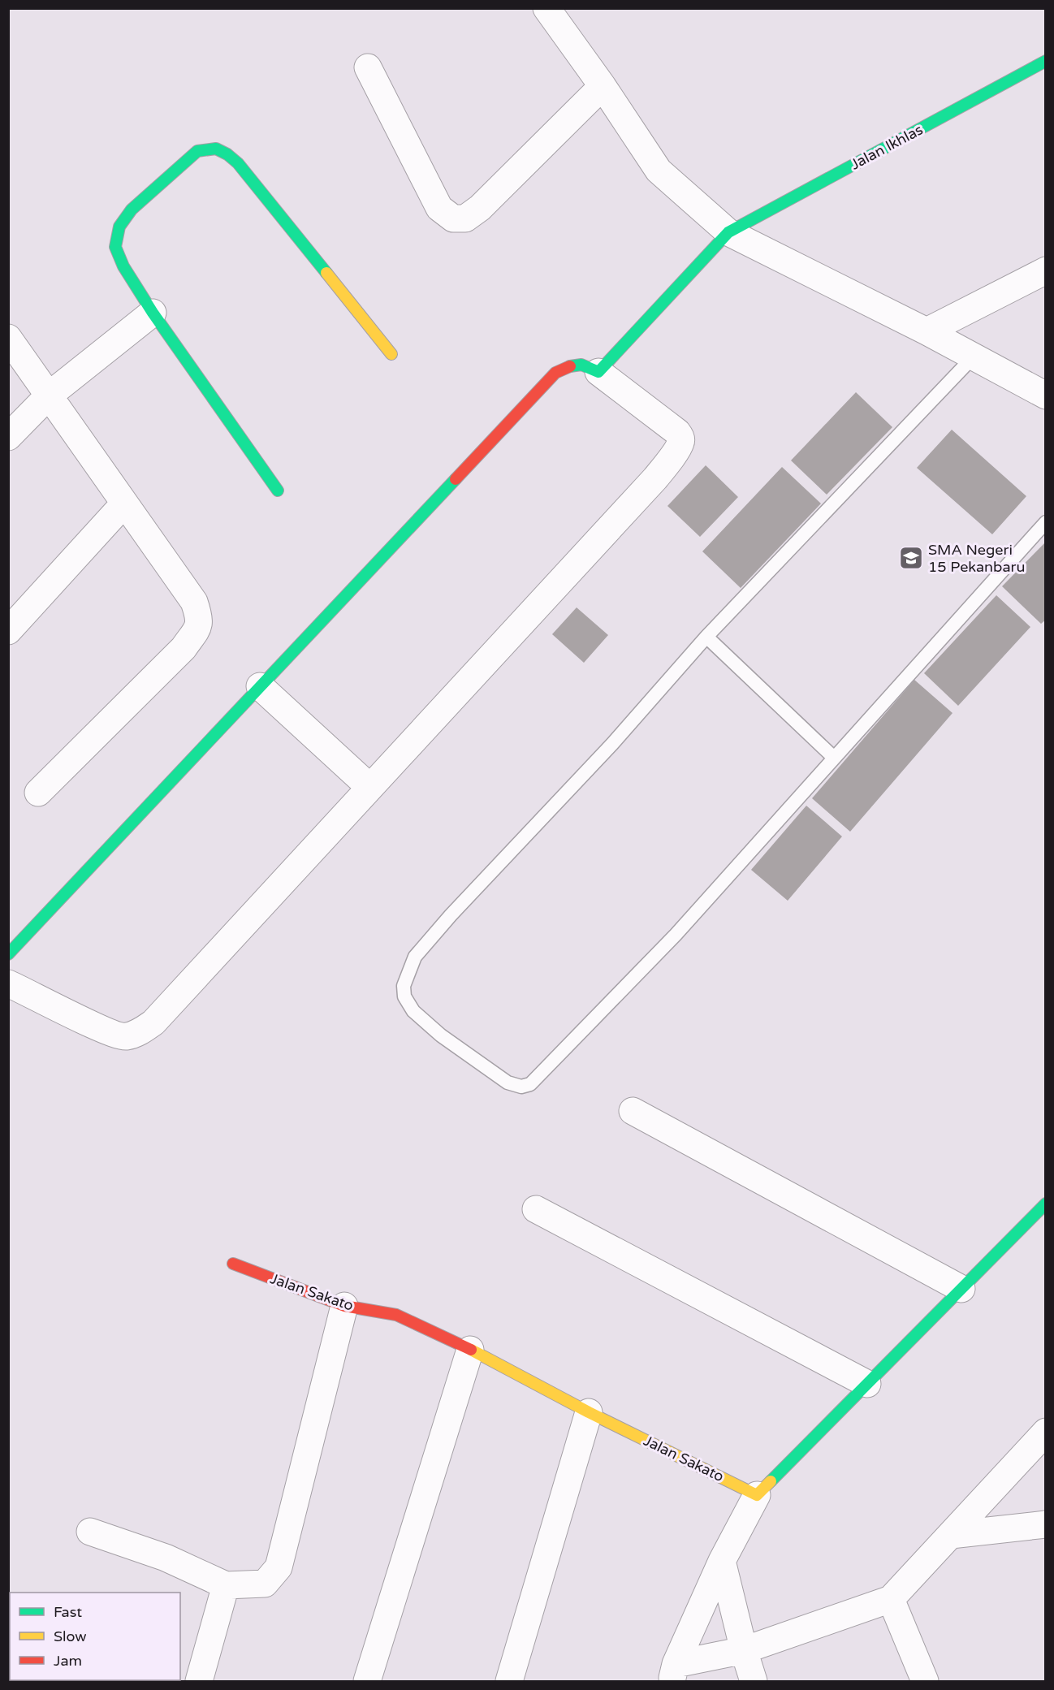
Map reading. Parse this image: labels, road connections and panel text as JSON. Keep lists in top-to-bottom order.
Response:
{
  "streets": {
    "street": ["Jalan Ikhlas", "Jalan Sakato"]
  },
  "places": {
    "school or university": ["SMA Negeri 15 Pekanbaru"]
  },
  "legend": ["Fast", "Slow", "Jam"]
}
